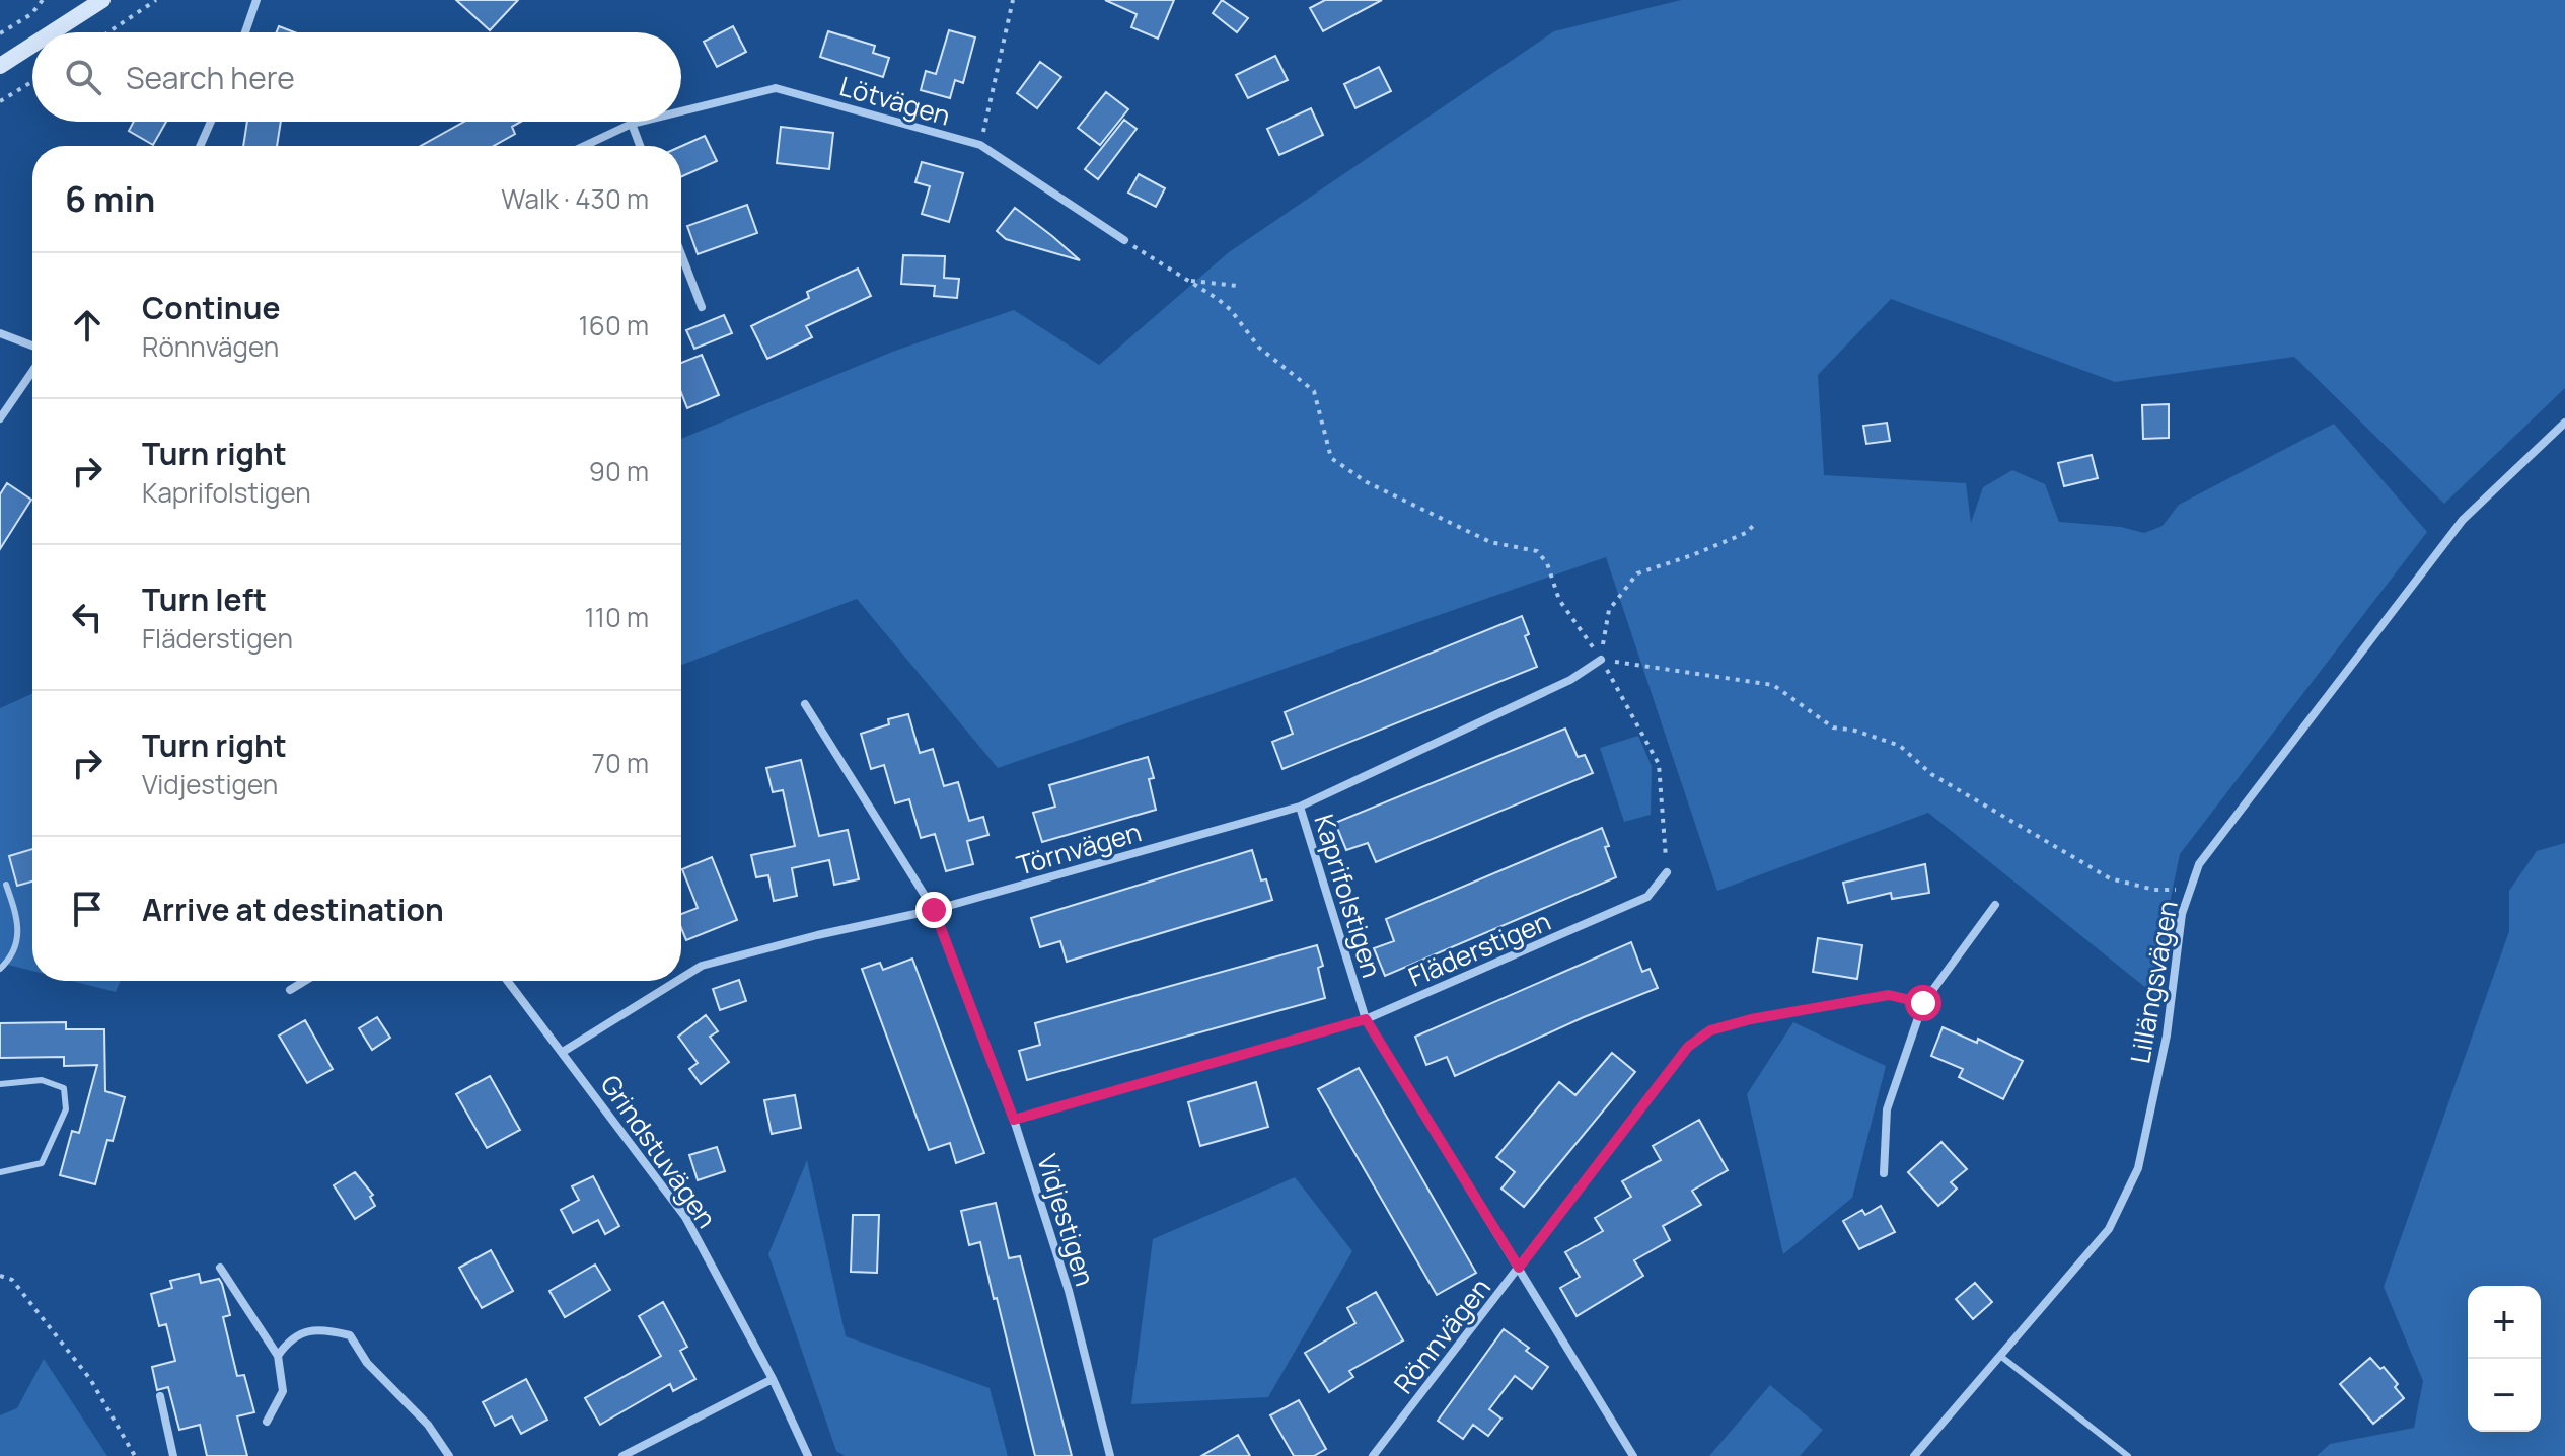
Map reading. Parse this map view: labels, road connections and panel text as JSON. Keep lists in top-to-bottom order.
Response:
{
  "streets": {
    "street": [
      "Lötvägen",
      "Törnvägen",
      "Kaprifolstigen",
      "Fläderstigen",
      "Lillängsvägen",
      "Grindstuvägen",
      "Vidjestigen",
      "Rönnvägen"
    ]
  },
  "crossings": [
    ["Törnvägen", "Kaprifolstigen"],
    ["Törnvägen", "Grindstuvägen"],
    ["Törnvägen", "Vidjestigen"],
    ["Kaprifolstigen", "Fläderstigen"],
    ["Kaprifolstigen", "Rönnvägen"],
    ["Fläderstigen", "Vidjestigen"]
  ],
  "page": {
    "search": "Search here",
    "heading": ["6 min", "Walk · 430 m"],
    "list": [
      ["Continue", "Rönnvägen", "160 m"],
      ["Turn right", "Kaprifolstigen", "90 m"],
      ["Turn left", "Fläderstigen", "110 m"],
      ["Turn right", "Vidjestigen", "70 m"],
      "Arrive at destination"
    ],
    "map_buttons": ["+", "−"]
  }
}
